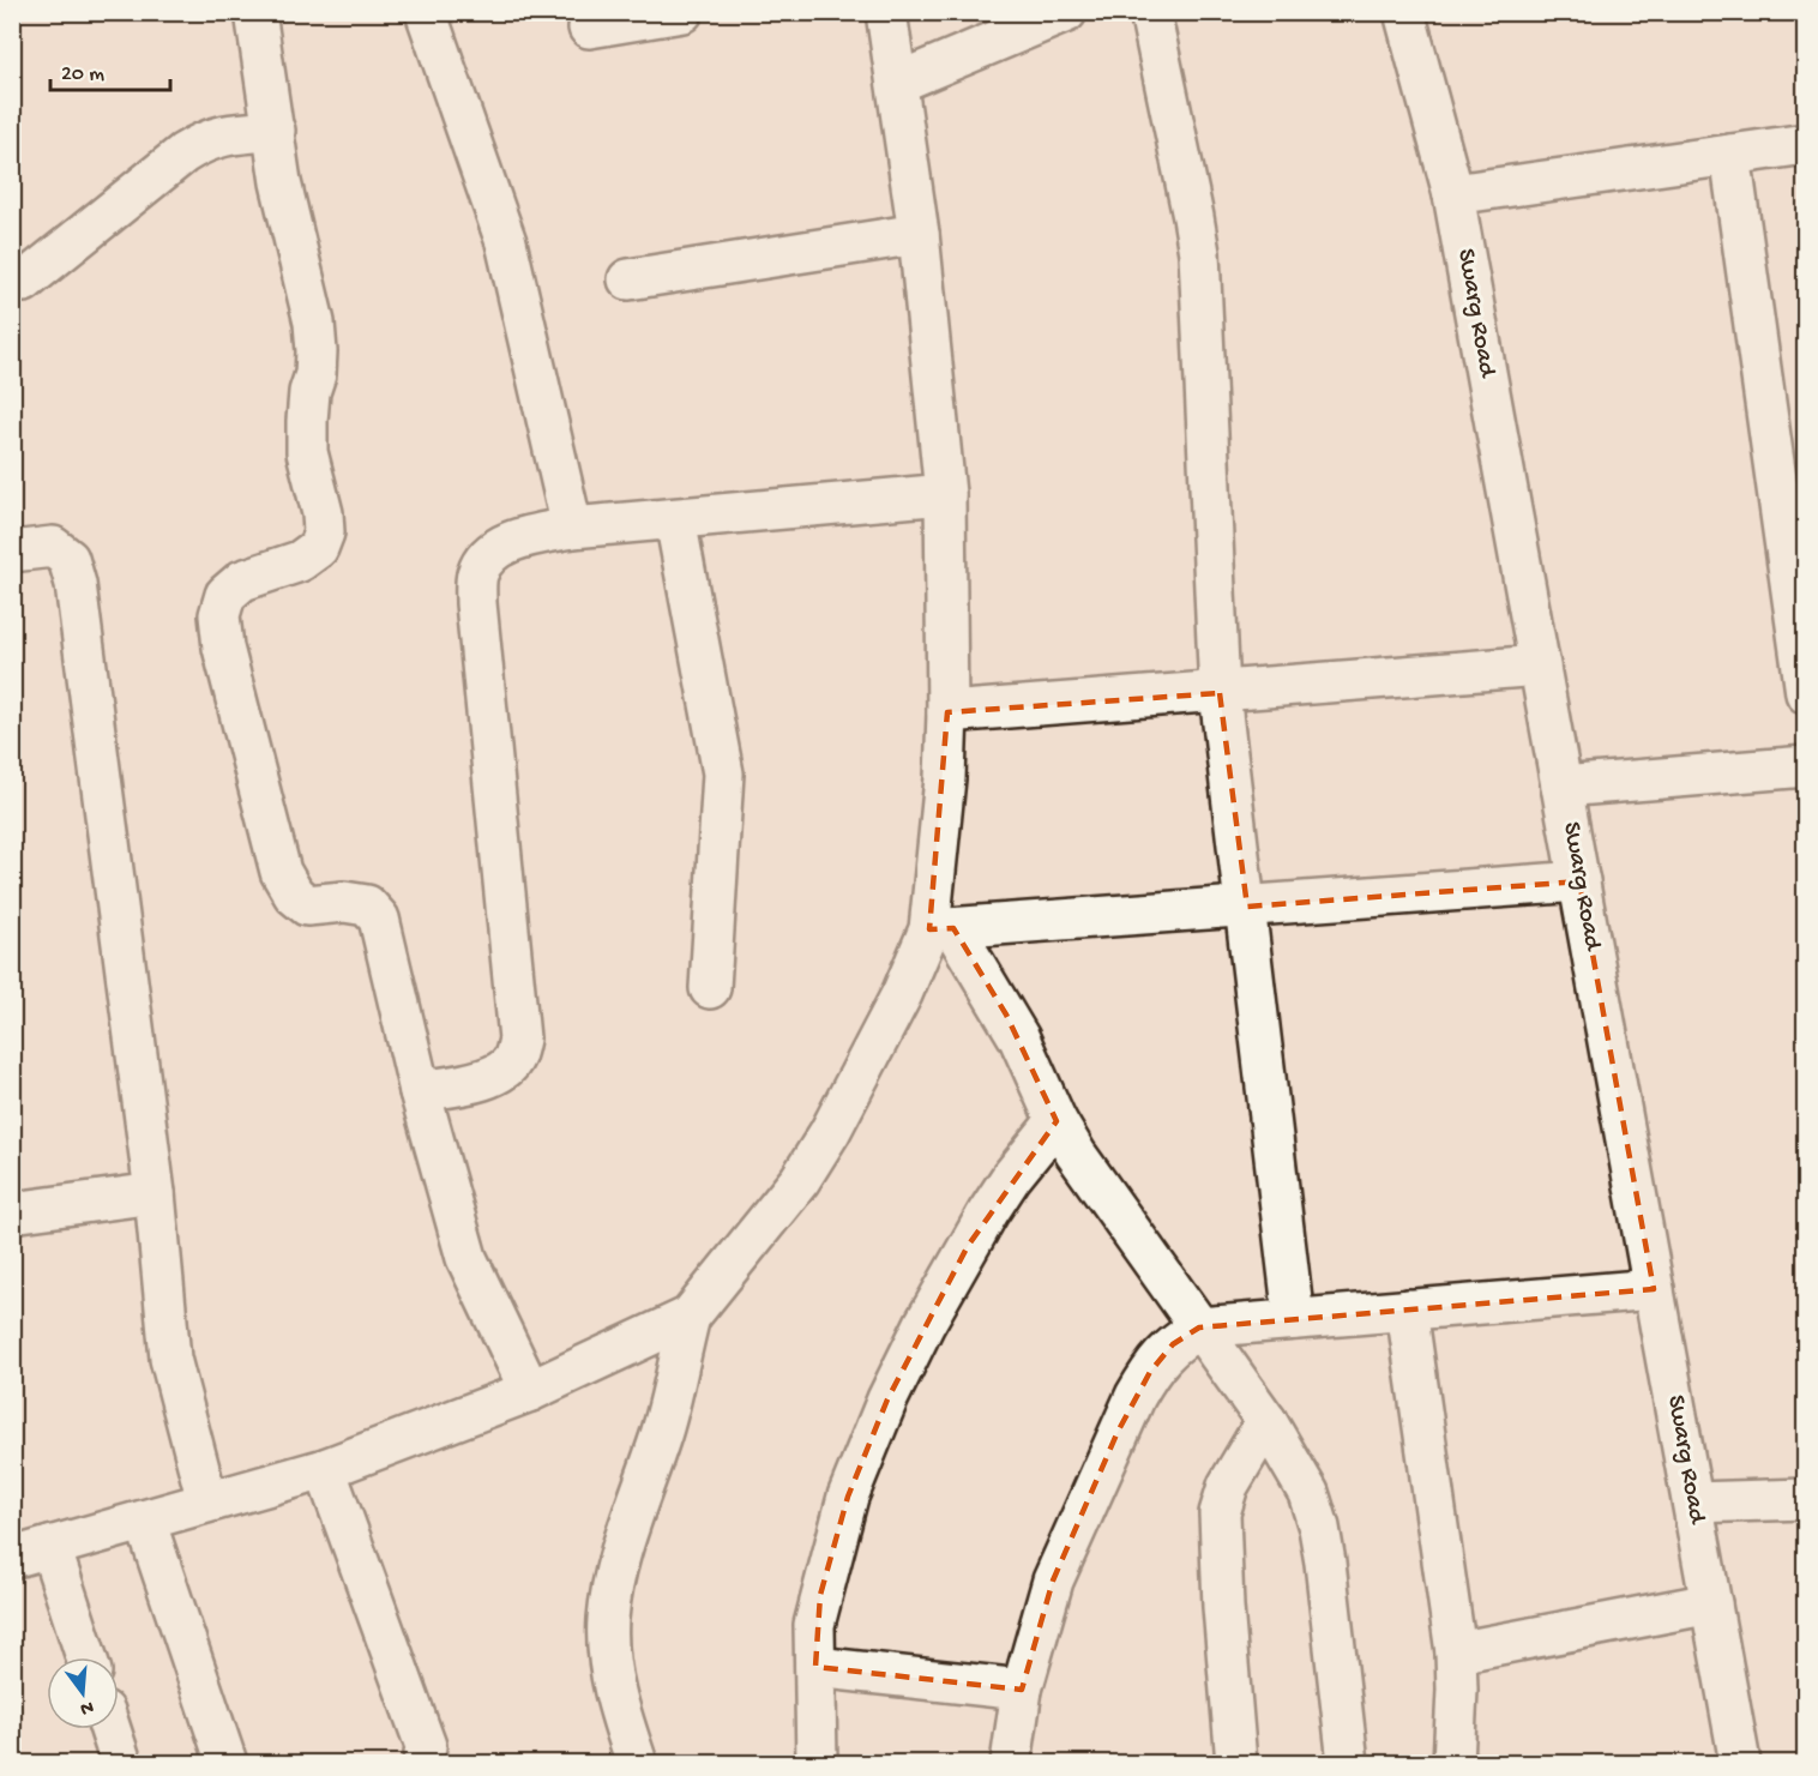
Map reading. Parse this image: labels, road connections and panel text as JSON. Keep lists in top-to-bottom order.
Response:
{
  "streets": {
    "street": ["Swarg Road"]
  },
  "scale_bar": "20 m",
  "north": "bottom"
}
